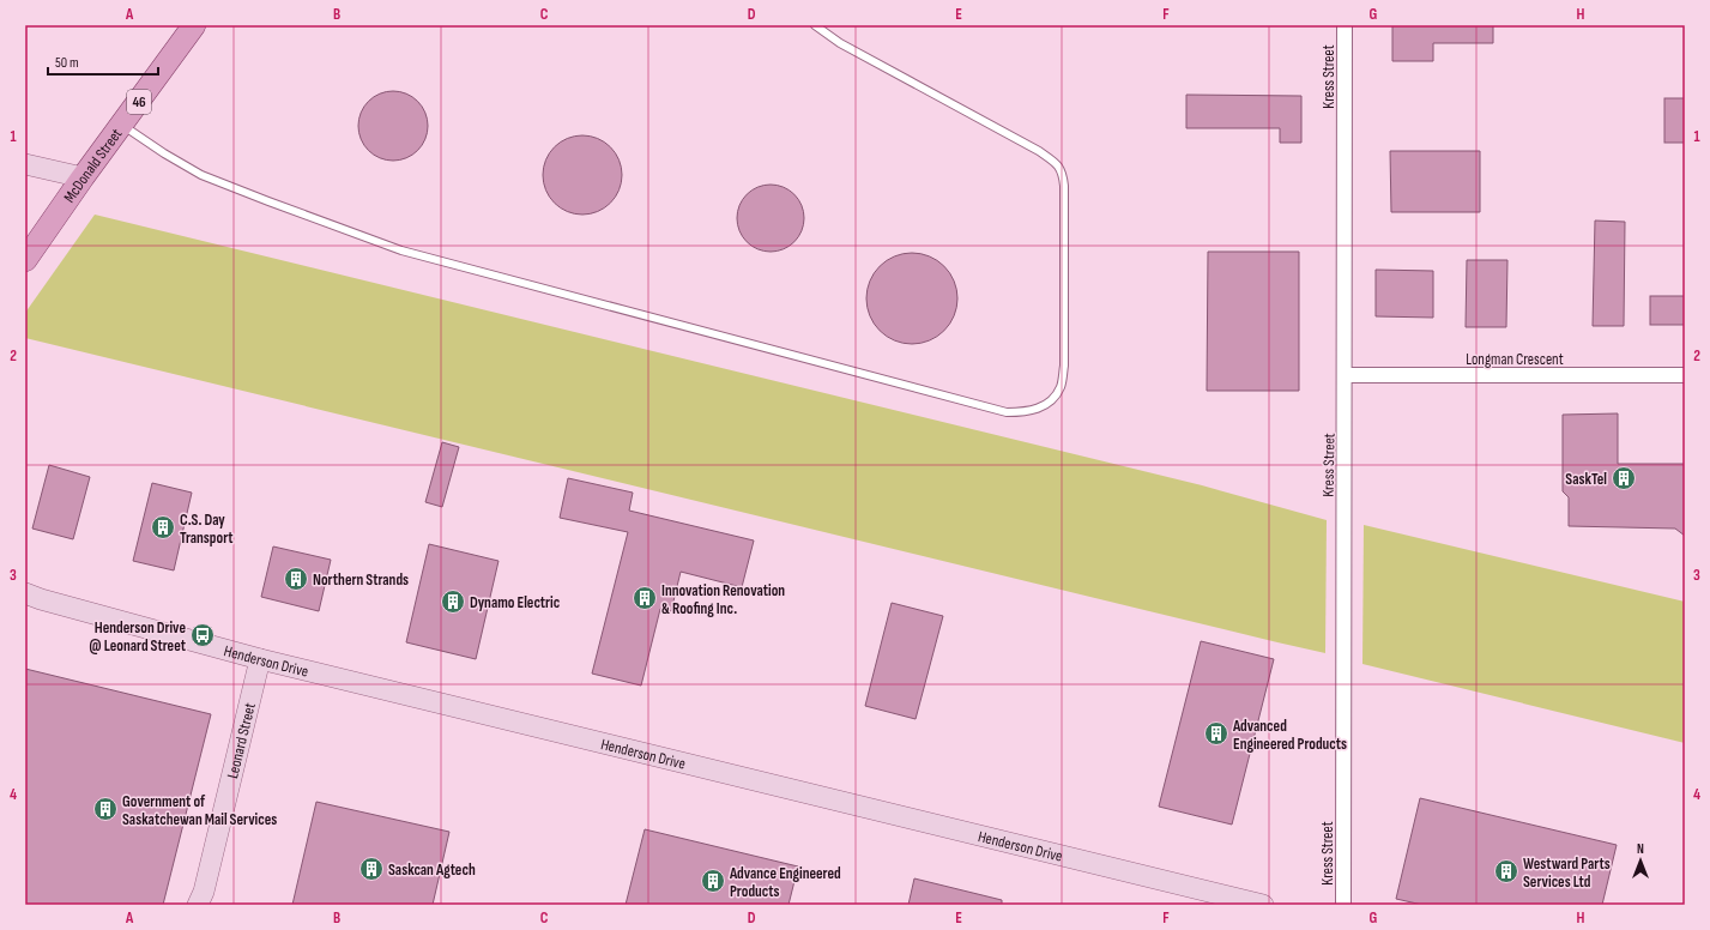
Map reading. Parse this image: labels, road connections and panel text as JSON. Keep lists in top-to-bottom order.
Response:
{
  "streets": {
    "main road": ["46", "McDonald Street"],
    "street": [
      "Kress Street",
      "Longman Crescent",
      "Henderson Drive",
      "Leonard Street"
    ]
  },
  "crossings": [
    ["Kress Street", "Longman Crescent"],
    ["Henderson Drive", "Leonard Street"]
  ],
  "places": {
    "building": [
      "SaskTel",
      "C.S. Day Transport",
      "Northern Strands",
      "Innovation Renovation & Roofing Inc.",
      "Dynamo Electric",
      "Advanced Engineered Products",
      "Government of Saskatchewan Mail Services",
      "Saskcan Agtech",
      "Westward Parts Services Ltd",
      "Advance Engineered Products"
    ],
    "bus stop": ["Henderson Drive @ Leonard Street"]
  },
  "scale_bar": "50 m",
  "north": "top",
  "grid": {
    "columns": [
      "A",
      "B",
      "C",
      "D",
      "E",
      "F",
      "G",
      "H"
    ],
    "rows": [
      "1",
      "2",
      "3",
      "4"
    ]
  }
}
